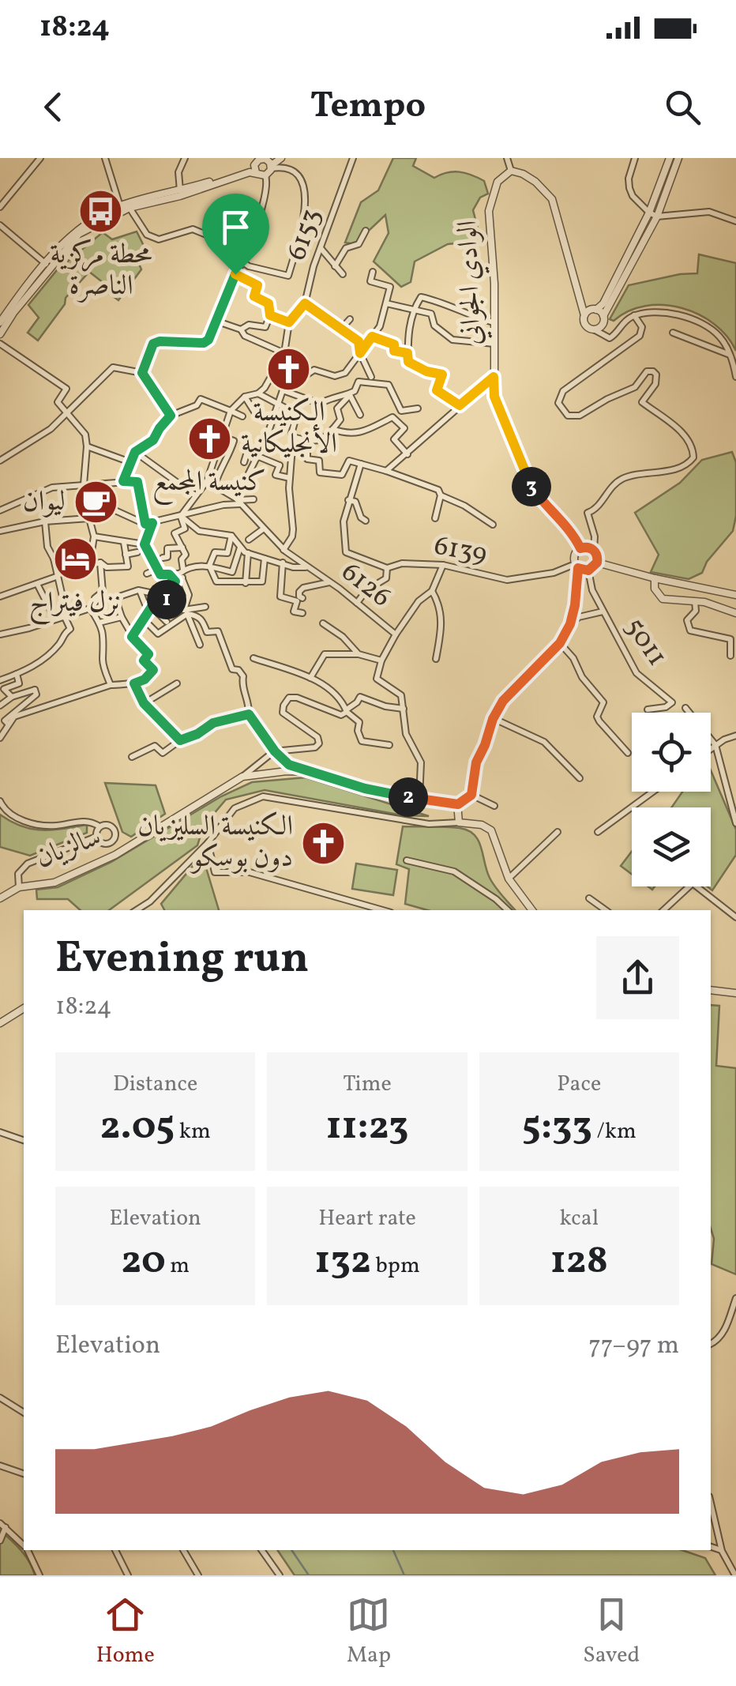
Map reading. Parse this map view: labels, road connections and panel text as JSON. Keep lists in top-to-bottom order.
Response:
{
  "streets": {
    "street": [
      "6153",
      "الوادي الجواني",
      "6139",
      "6126",
      "5011",
      "سالزيان"
    ]
  },
  "crossings": [
    ["الوادي الجواني", "6139"],
    ["الوادي الجواني", "5011"],
    ["6139", "5011"]
  ],
  "places": {
    "bus stop": ["محطة مركزية الناصرة"],
    "church": ["الكنيسة الأنجليكانية", "كنيسة المجمع", "الكنيسة السليزيان دون بوسكو"],
    "cafe": ["ليوان"],
    "hotel": ["نزل فيتراج"]
  },
  "page": {
    "status": "18:24",
    "header": "Tempo",
    "pins": ["3", "1", "2"],
    "heading": ["Evening run", "18:24"],
    "stats": [
      ["Distance", "2.05 km"],
      ["Time", "11:23"],
      ["Pace", "5:33 /km"],
      ["Elevation", "20 m"],
      ["Heart rate", "132 bpm"],
      ["kcal", "128"]
    ],
    "chart": ["Elevation", "77–97 m"],
    "tabs": ["Home", "Map", "Saved"]
  }
}
